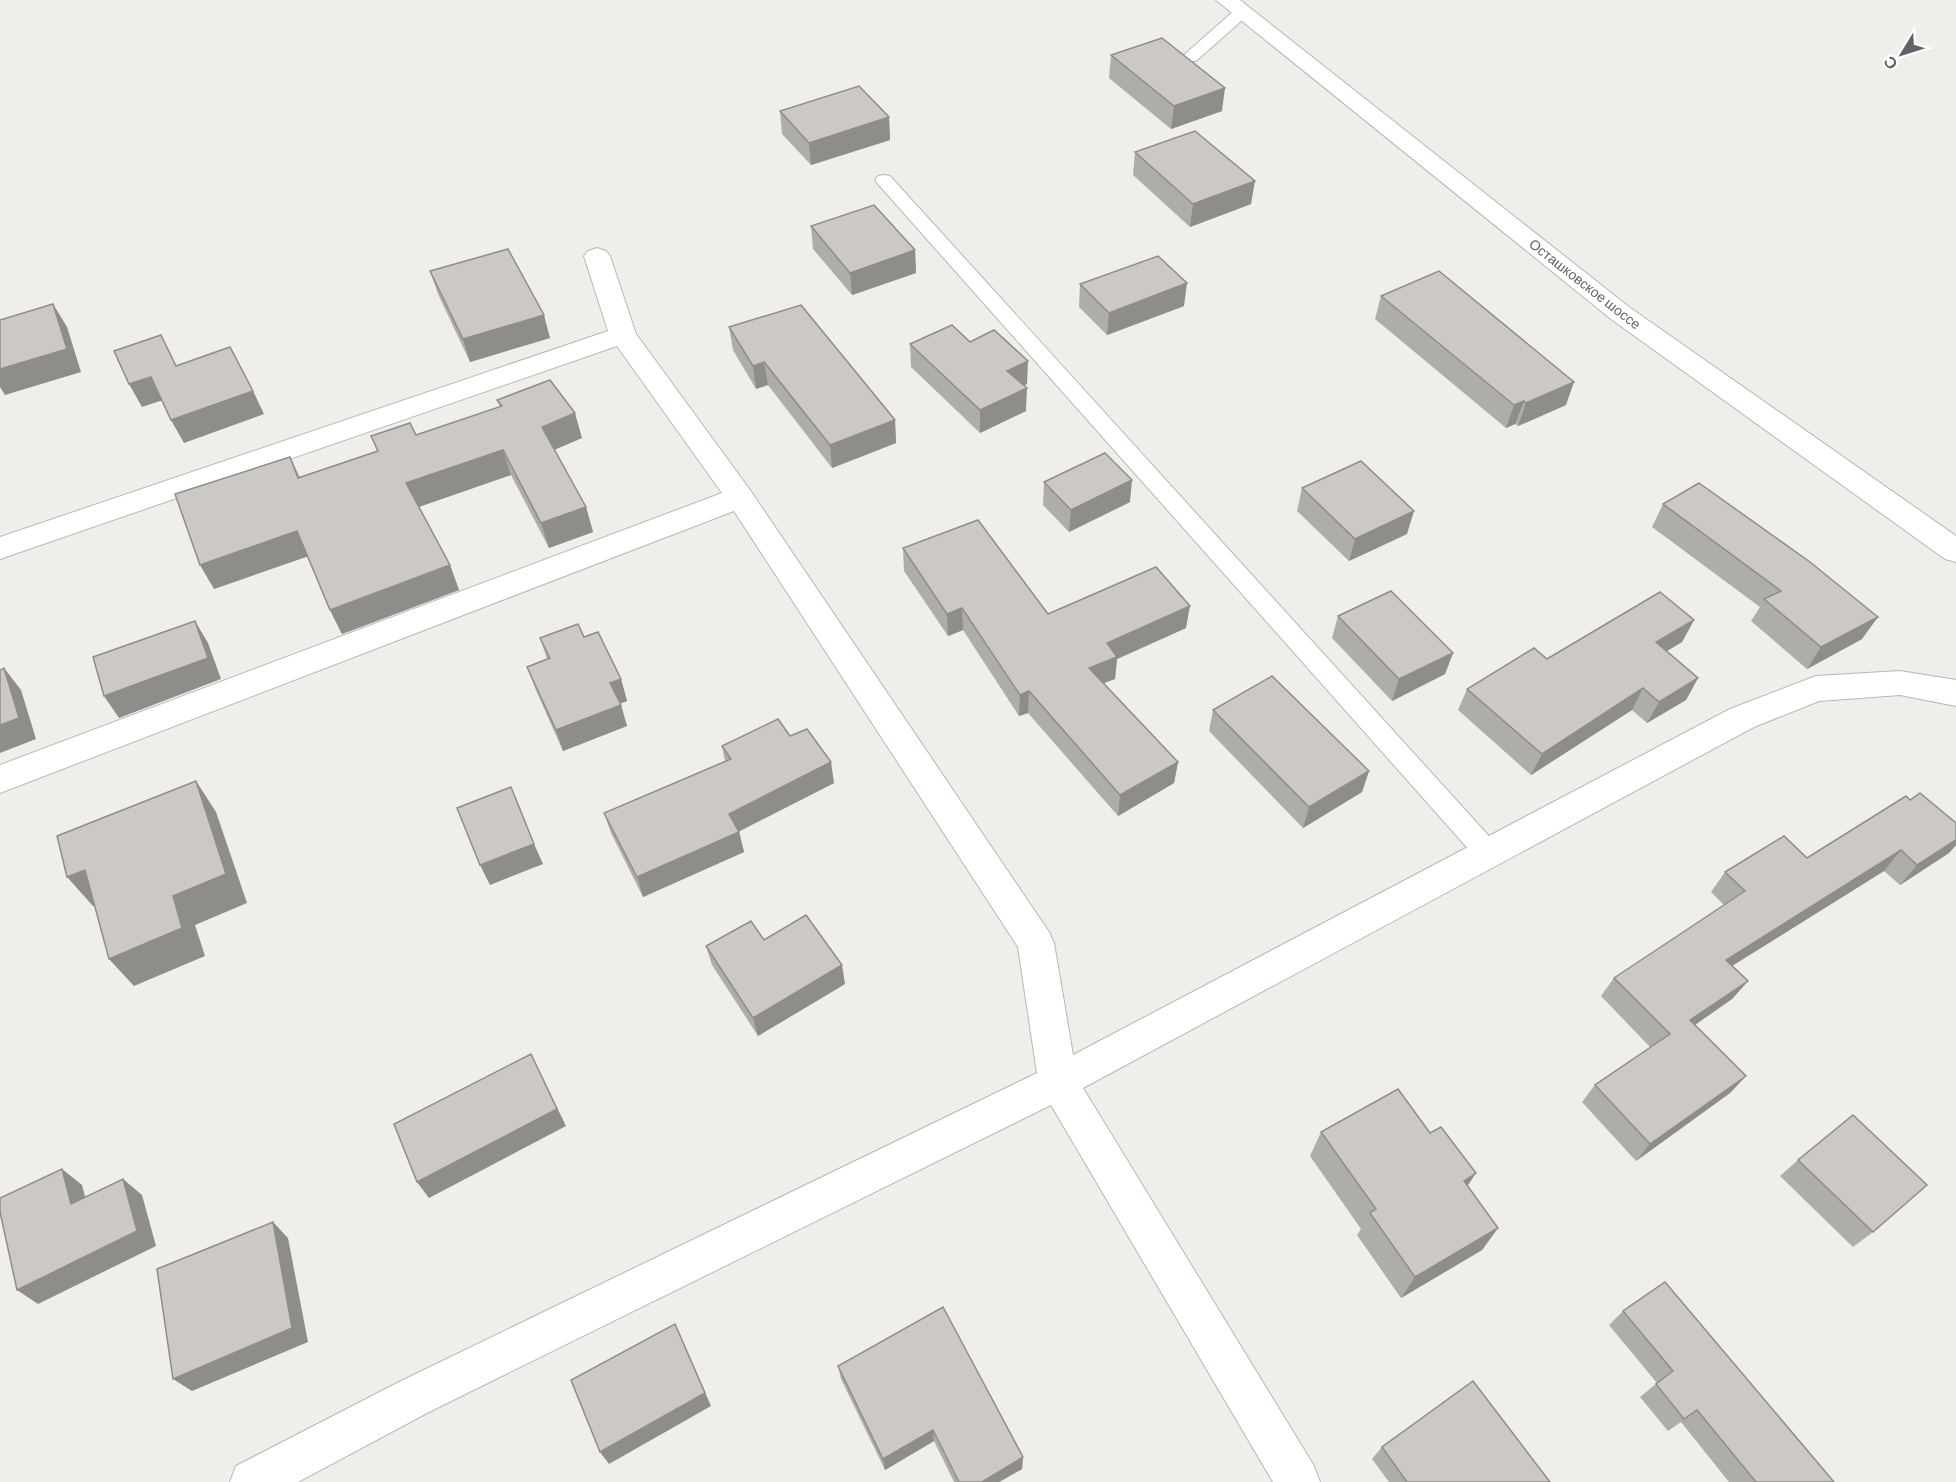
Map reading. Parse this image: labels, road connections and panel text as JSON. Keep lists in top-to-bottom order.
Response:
{
  "streets": {
    "street": ["Осташковское шоссе"]
  },
  "north": "bottom left"
}
